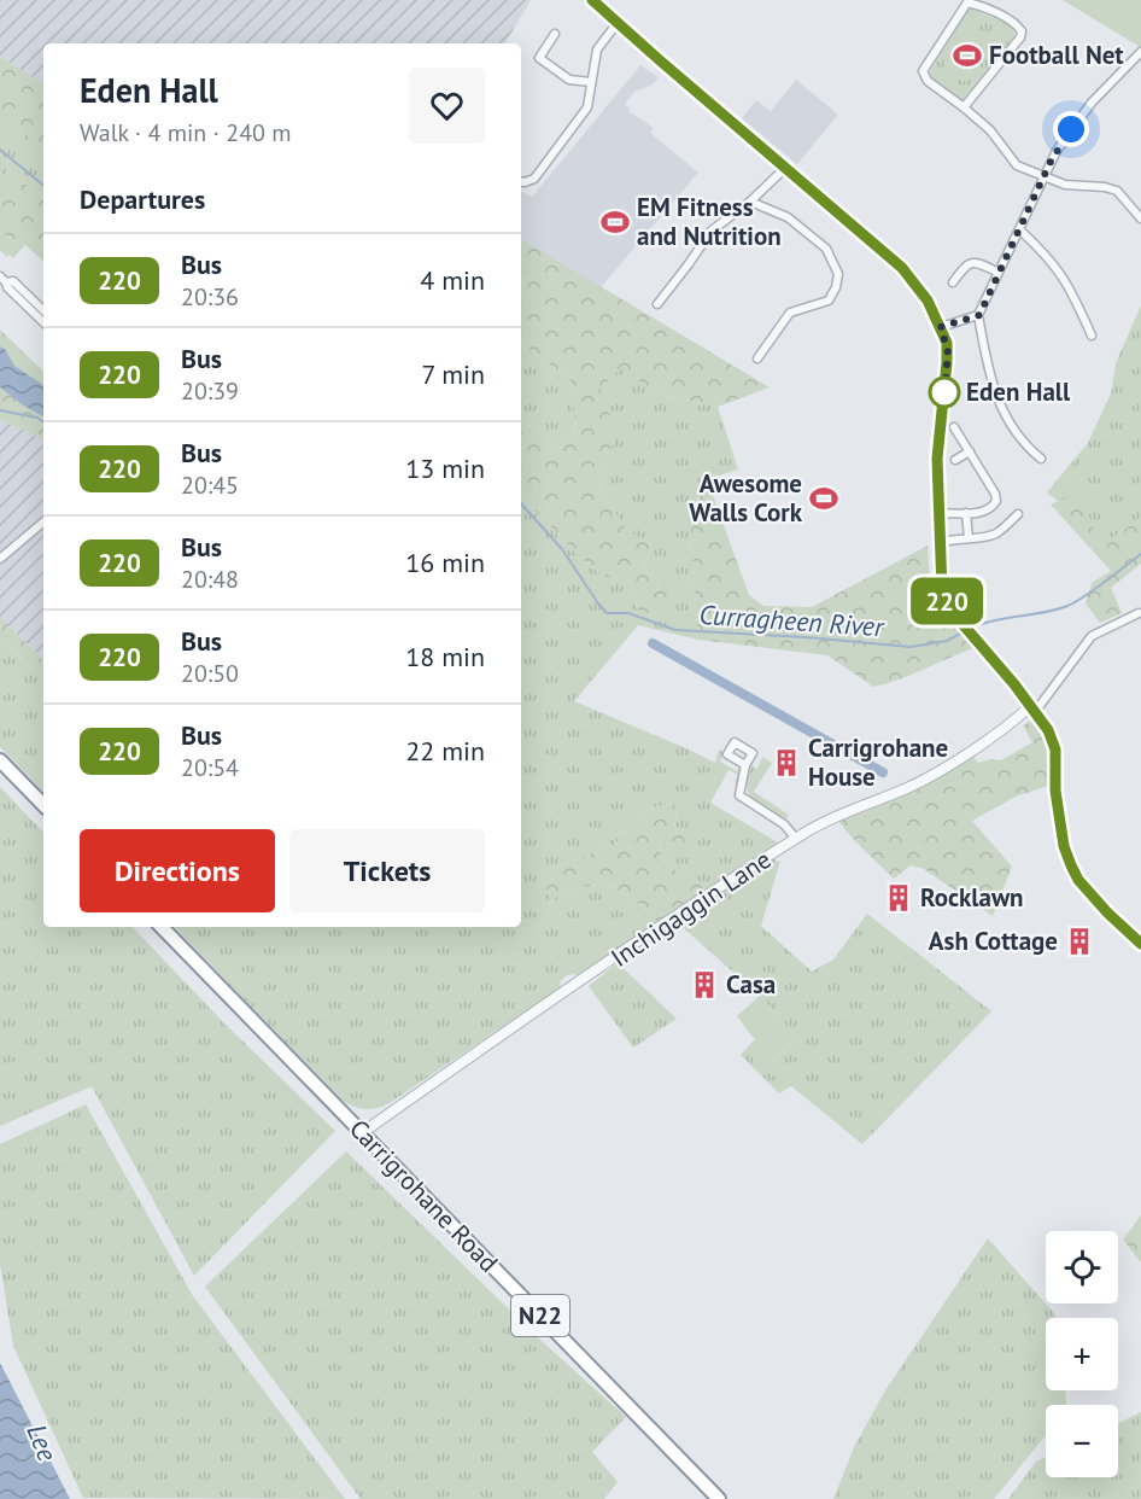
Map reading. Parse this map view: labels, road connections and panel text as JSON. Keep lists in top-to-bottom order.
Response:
{
  "streets": {
    "highway": ["Carrigrohane Road", "N22"],
    "street": ["Inchigaggin Lane"]
  },
  "crossings": [
    ["Inchigaggin Lane", "Carrigrohane Road"]
  ],
  "water": ["Curragheen River", "Lee"],
  "places": {
    "sports": ["Football Net", "EM Fitness and Nutrition", "Awesome Walls Cork"],
    "other": ["Eden Hall"],
    "building": [
      "Carrigrohane House",
      "Rocklawn",
      "Ash Cottage",
      "Casa"
    ]
  },
  "lines": ["bus line 220"],
  "page": {
    "on_map": "220",
    "heading": [
      ["Eden Hall", "Walk · 4 min · 240 m"],
      "Departures"
    ],
    "list": [
      {
        "mark": "220",
        "name": "Bus",
        "note": "20:36",
        "value": "4 min"
      },
      {
        "mark": "220",
        "name": "Bus",
        "note": "20:39",
        "value": "7 min"
      },
      {
        "mark": "220",
        "name": "Bus",
        "note": "20:45",
        "value": "13 min"
      },
      {
        "mark": "220",
        "name": "Bus",
        "note": "20:48",
        "value": "16 min"
      },
      {
        "mark": "220",
        "name": "Bus",
        "note": "20:50",
        "value": "18 min"
      },
      {
        "mark": "220",
        "name": "Bus",
        "note": "20:54",
        "value": "22 min"
      }
    ],
    "buttons": ["Directions", "Tickets"],
    "map_buttons": ["+", "−"]
  }
}
